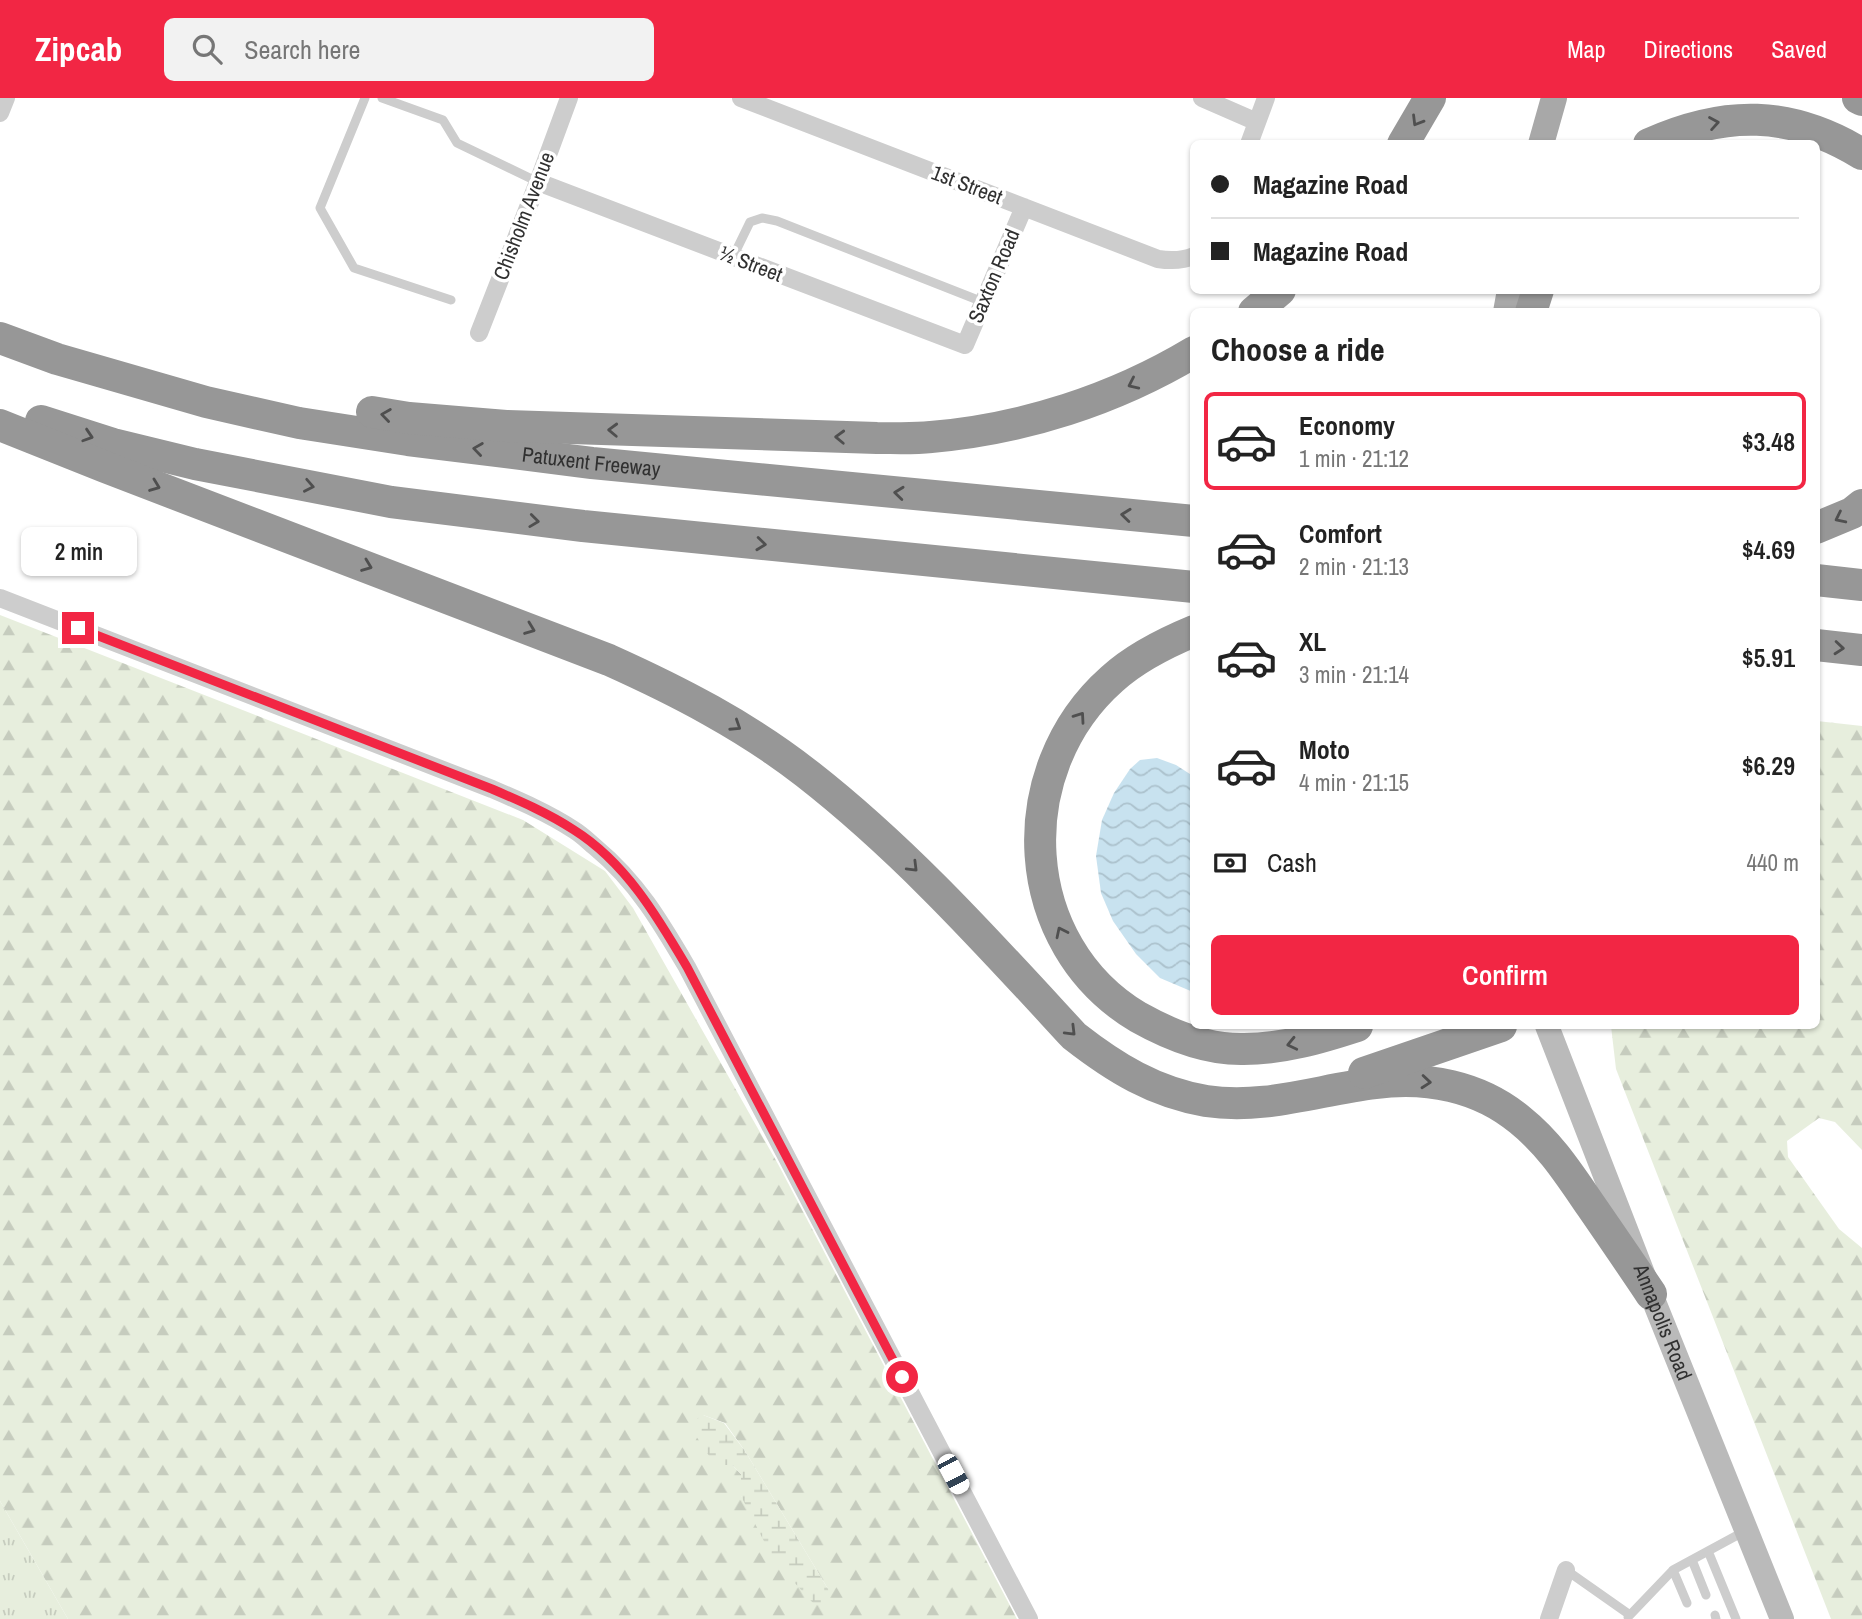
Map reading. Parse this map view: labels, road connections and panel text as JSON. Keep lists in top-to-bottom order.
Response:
{
  "streets": {
    "highway": ["Patuxent Freeway"],
    "main road": ["Annapolis Road"],
    "street": [
      "1st Street",
      "Chisholm Avenue",
      "½ Street",
      "Saxton Road"
    ]
  },
  "crossings": [
    ["1st Street", "Saxton Road"],
    ["Chisholm Avenue", "½ Street"],
    ["½ Street", "Saxton Road"]
  ],
  "page": {
    "header": "Zipcab",
    "search": "Search here",
    "nav": ["Map", "Directions", "Saved"],
    "banner": ["Magazine Road", "Magazine Road"],
    "heading": "Choose a ride",
    "list": [
      {
        "name": "Economy",
        "note": "1 min · 21:12",
        "value": "$3.48"
      },
      {
        "name": "Comfort",
        "note": "2 min · 21:13",
        "value": "$4.69"
      },
      {
        "name": "XL",
        "note": "3 min · 21:14",
        "value": "$5.91"
      },
      {
        "name": "Moto",
        "note": "4 min · 21:15",
        "value": "$6.29"
      }
    ],
    "bubble": "2 min",
    "pay": ["Cash", "440 m"],
    "buttons": "Confirm"
  }
}
